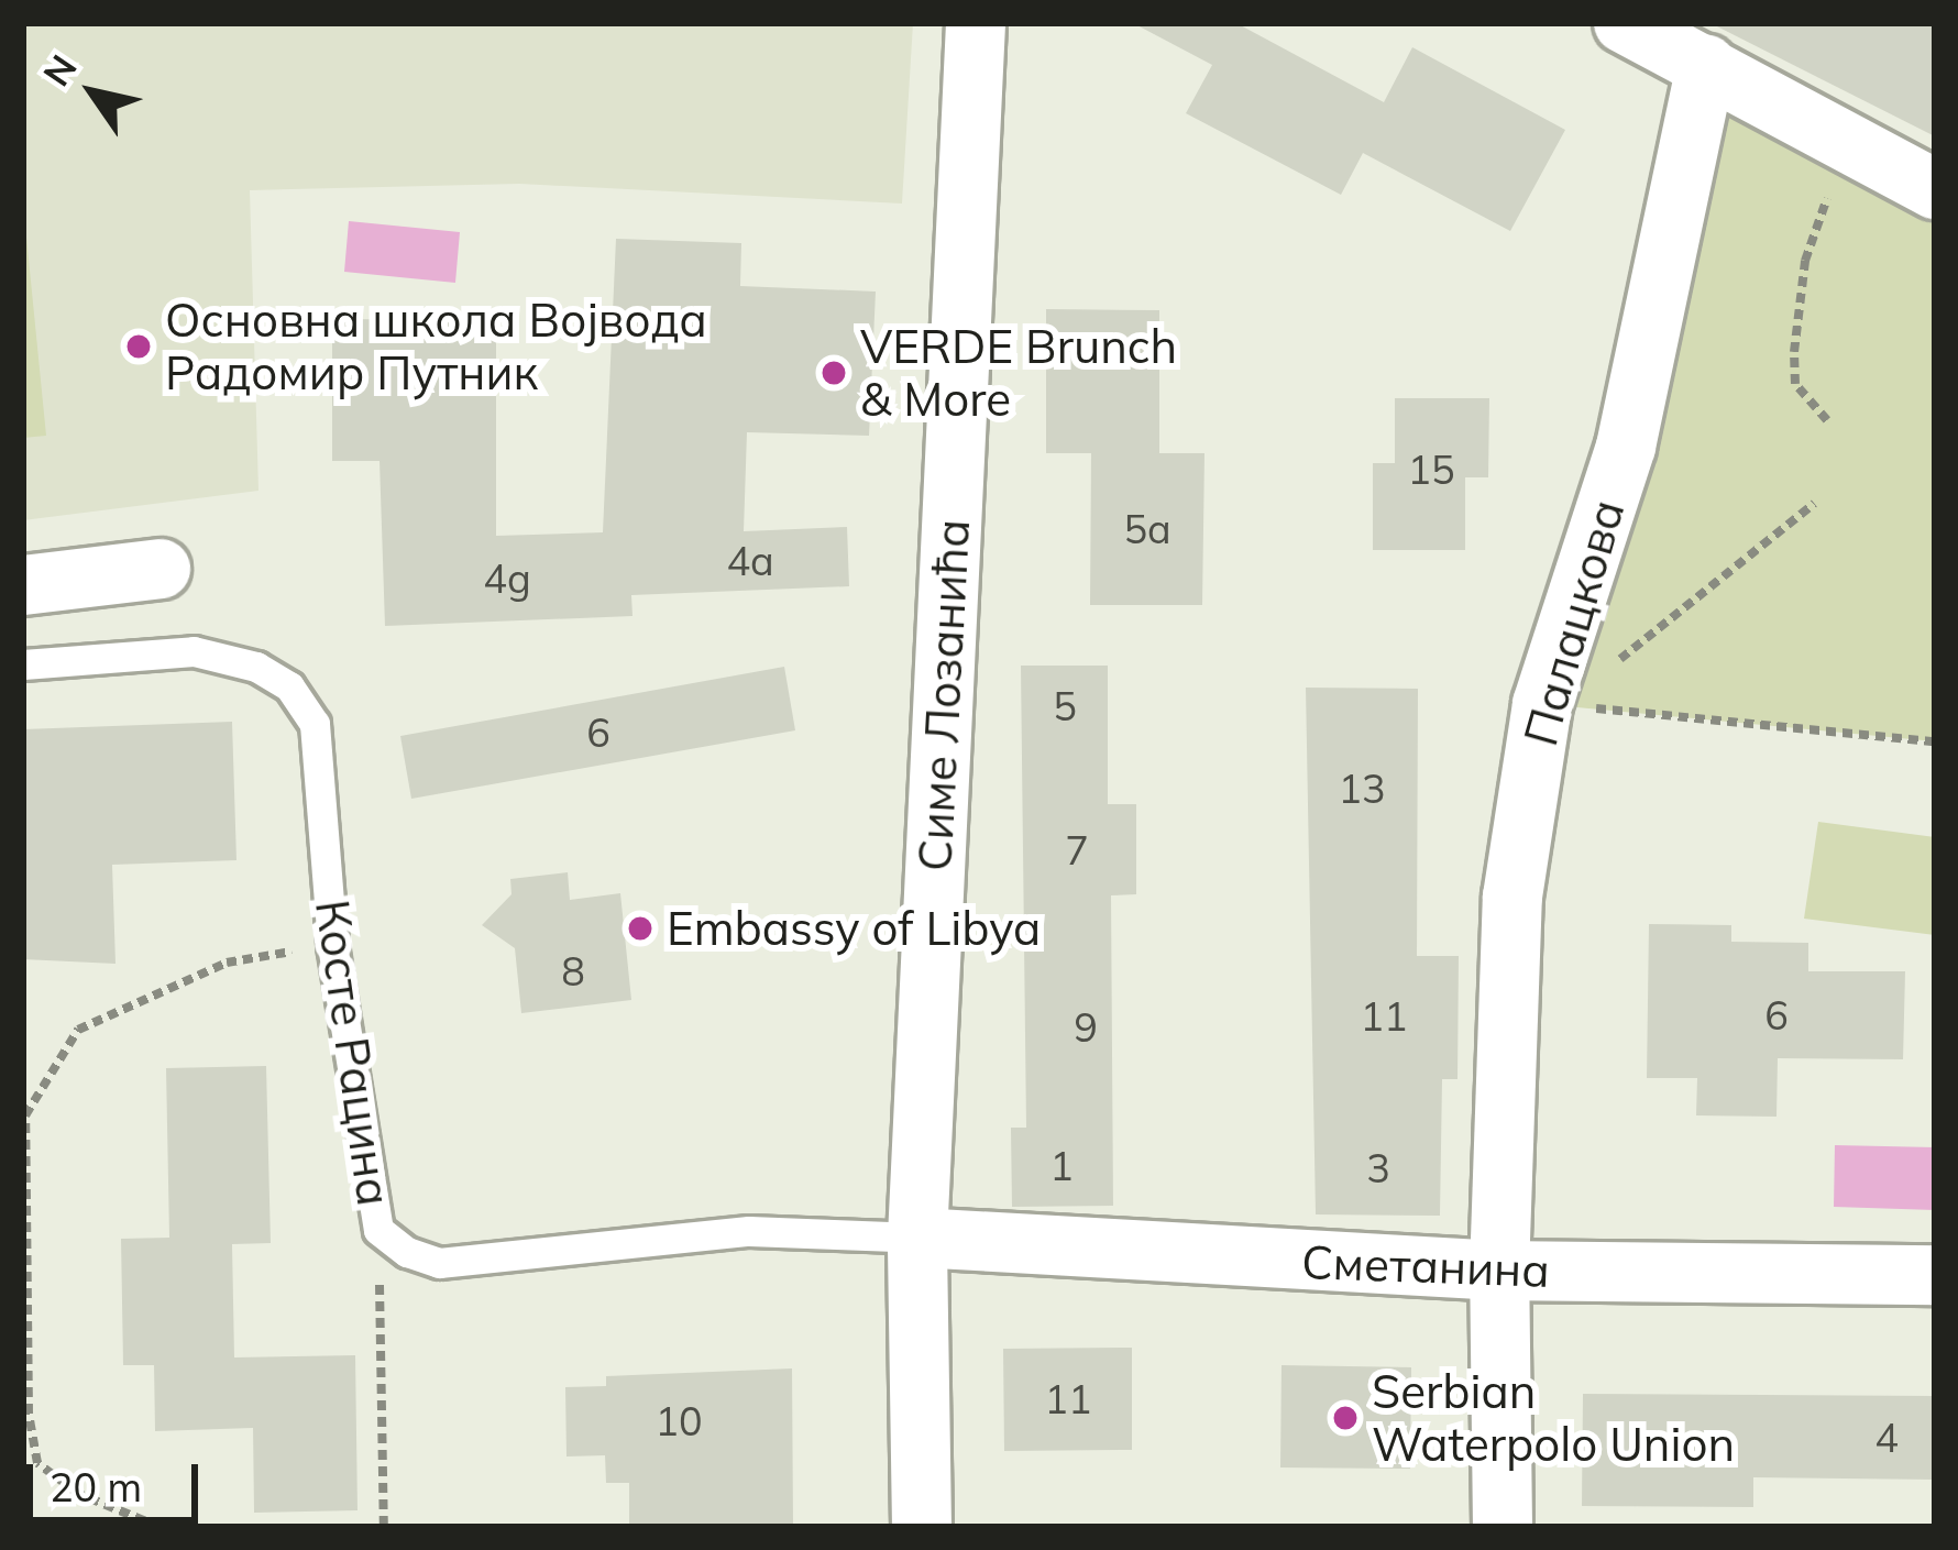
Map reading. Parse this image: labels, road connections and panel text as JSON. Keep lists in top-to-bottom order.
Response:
{
  "streets": {
    "street": ["Палацкова", "Симе Лозанића", "Сметанина"],
    "lane": ["Косте Рацина"]
  },
  "crossings": [
    ["Палацкова", "Сметанина"],
    ["Симе Лозанића", "Косте Рацина"],
    ["Симе Лозанића", "Сметанина"],
    ["Косте Рацина", "Сметанина"]
  ],
  "places": [
    "Основна школа Војвода Радомир Путник",
    "VERDE Brunch & More",
    "Embassy of Libya",
    "Serbian Waterpolo Union"
  ],
  "house_numbers": [
    "15",
    "5a",
    "4a",
    "4g",
    "5",
    "6",
    "13",
    "7",
    "8",
    "6",
    "11",
    "9",
    "1",
    "3",
    "11",
    "10",
    "4"
  ],
  "scale_bar": "20 m",
  "north": "top left"
}
